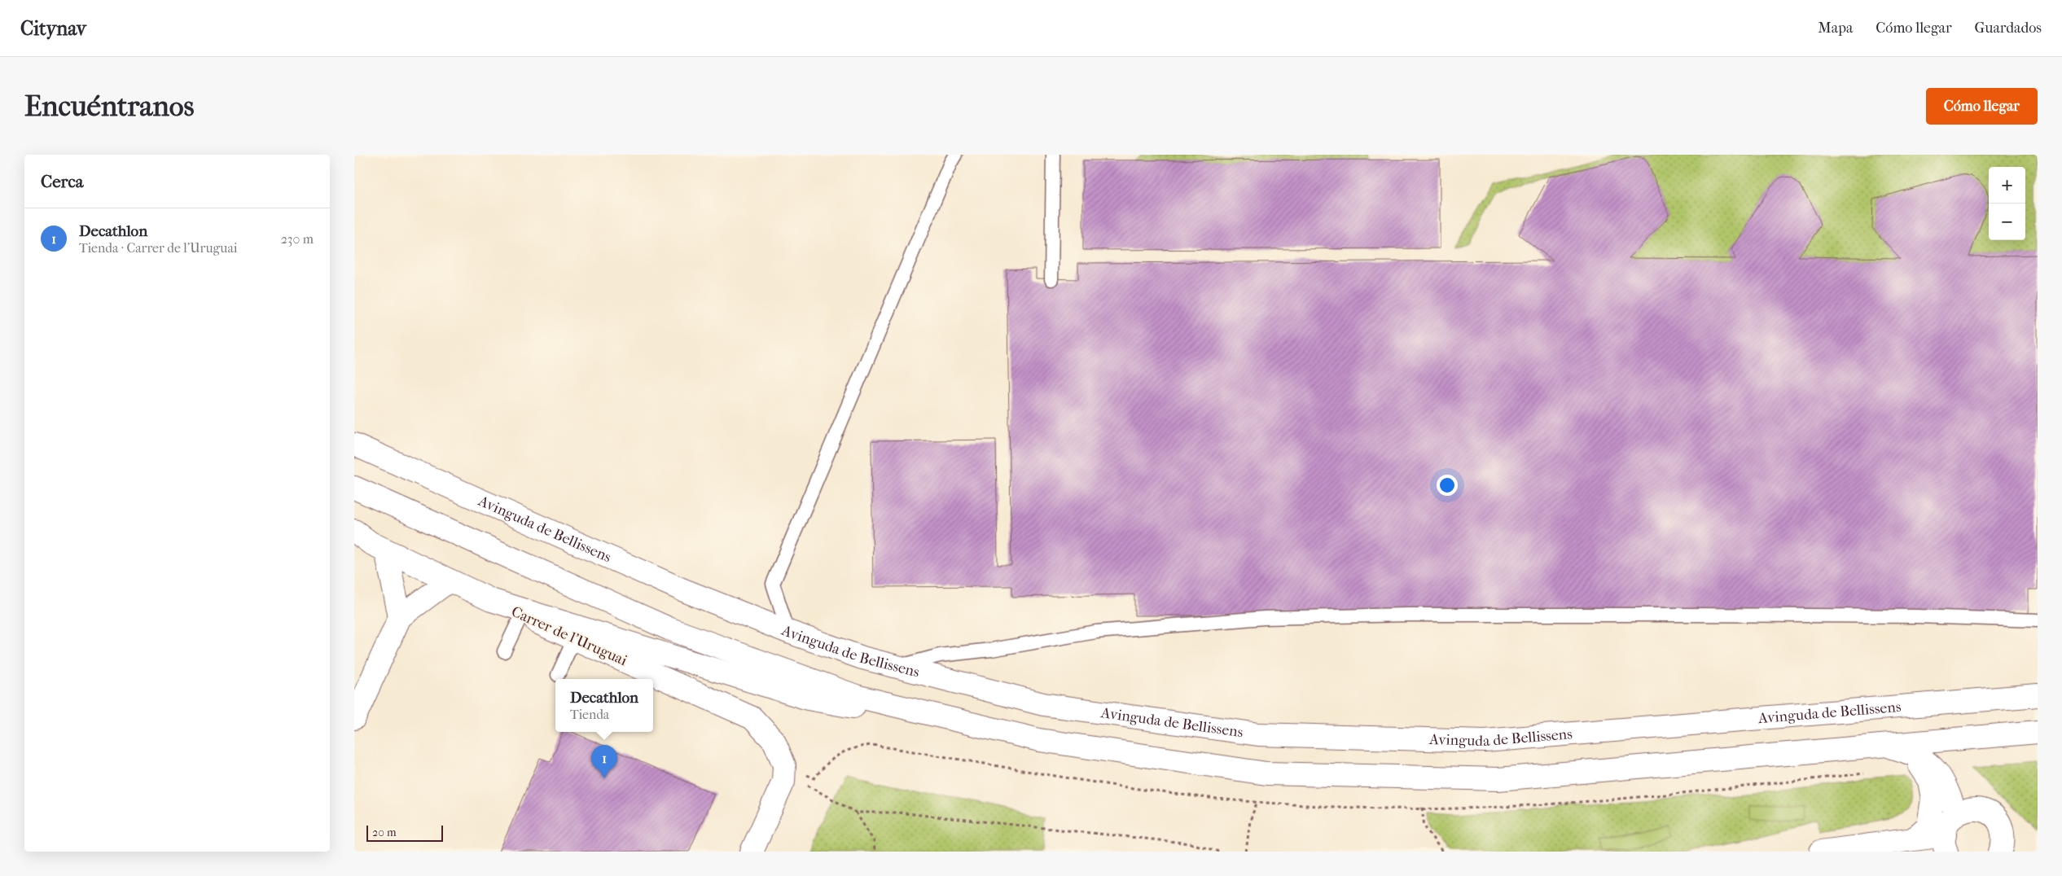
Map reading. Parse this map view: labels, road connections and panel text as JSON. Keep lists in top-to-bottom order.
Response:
{
  "streets": {
    "main road": ["Avinguda de Bellissens", "Carrer de l'Uruguai"]
  },
  "scale_bar": "20 m",
  "page": {
    "header": "Citynav",
    "nav": ["Mapa", "Cómo llegar", "Guardados"],
    "buttons": "Cómo llegar",
    "title": "Encuéntranos",
    "heading": "Cerca",
    "map_buttons": ["+", "−"],
    "list": [
      {
        "mark": "1",
        "name": "Decathlon",
        "note": "Tienda · Carrer de l'Uruguai",
        "value": "230 m"
      }
    ],
    "popup": ["Decathlon", "Tienda"],
    "pins": "1",
    "scale": "20 m"
  }
}
